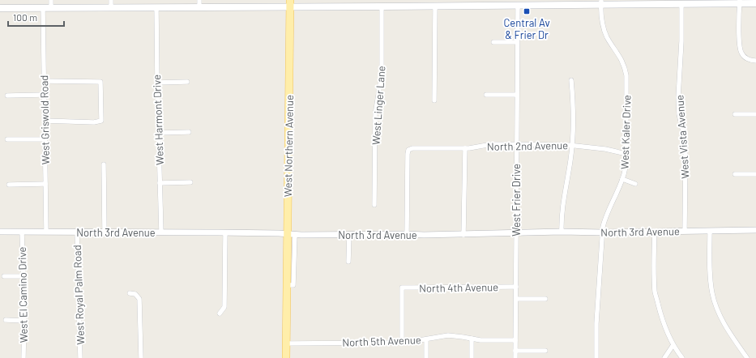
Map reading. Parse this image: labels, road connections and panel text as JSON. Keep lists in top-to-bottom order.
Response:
{
  "streets": {
    "main road": ["West Northern Avenue"],
    "street": [
      "West Linger Lane",
      "West Griswold Road",
      "West Harmont Drive",
      "West Kaler Drive",
      "West Vista Avenue",
      "North 2nd Avenue",
      "West Frier Drive",
      "North 3rd Avenue",
      "North 4th Avenue",
      "West El Camino Drive",
      "West Royal Palm Road",
      "North 5th Avenue"
    ]
  },
  "crossings": [
    ["West Griswold Road", "North 3rd Avenue"],
    ["West Harmont Drive", "North 3rd Avenue"],
    ["West Kaler Drive", "North 2nd Avenue"],
    ["West Kaler Drive", "North 3rd Avenue"],
    ["West Vista Avenue", "North 3rd Avenue"],
    ["West Northern Avenue", "North 3rd Avenue"],
    ["West Northern Avenue", "North 5th Avenue"],
    ["North 2nd Avenue", "West Frier Drive"],
    ["North 2nd Avenue", "North 3rd Avenue"],
    ["West Frier Drive", "North 3rd Avenue"],
    ["West Frier Drive", "North 4th Avenue"],
    ["West Frier Drive", "North 5th Avenue"],
    ["North 3rd Avenue", "West El Camino Drive"],
    ["North 3rd Avenue", "West Royal Palm Road"],
    ["North 4th Avenue", "North 5th Avenue"]
  ],
  "places": {
    "transit": ["Central Av & Frier Dr"]
  },
  "scale_bar": "100 m"
}
